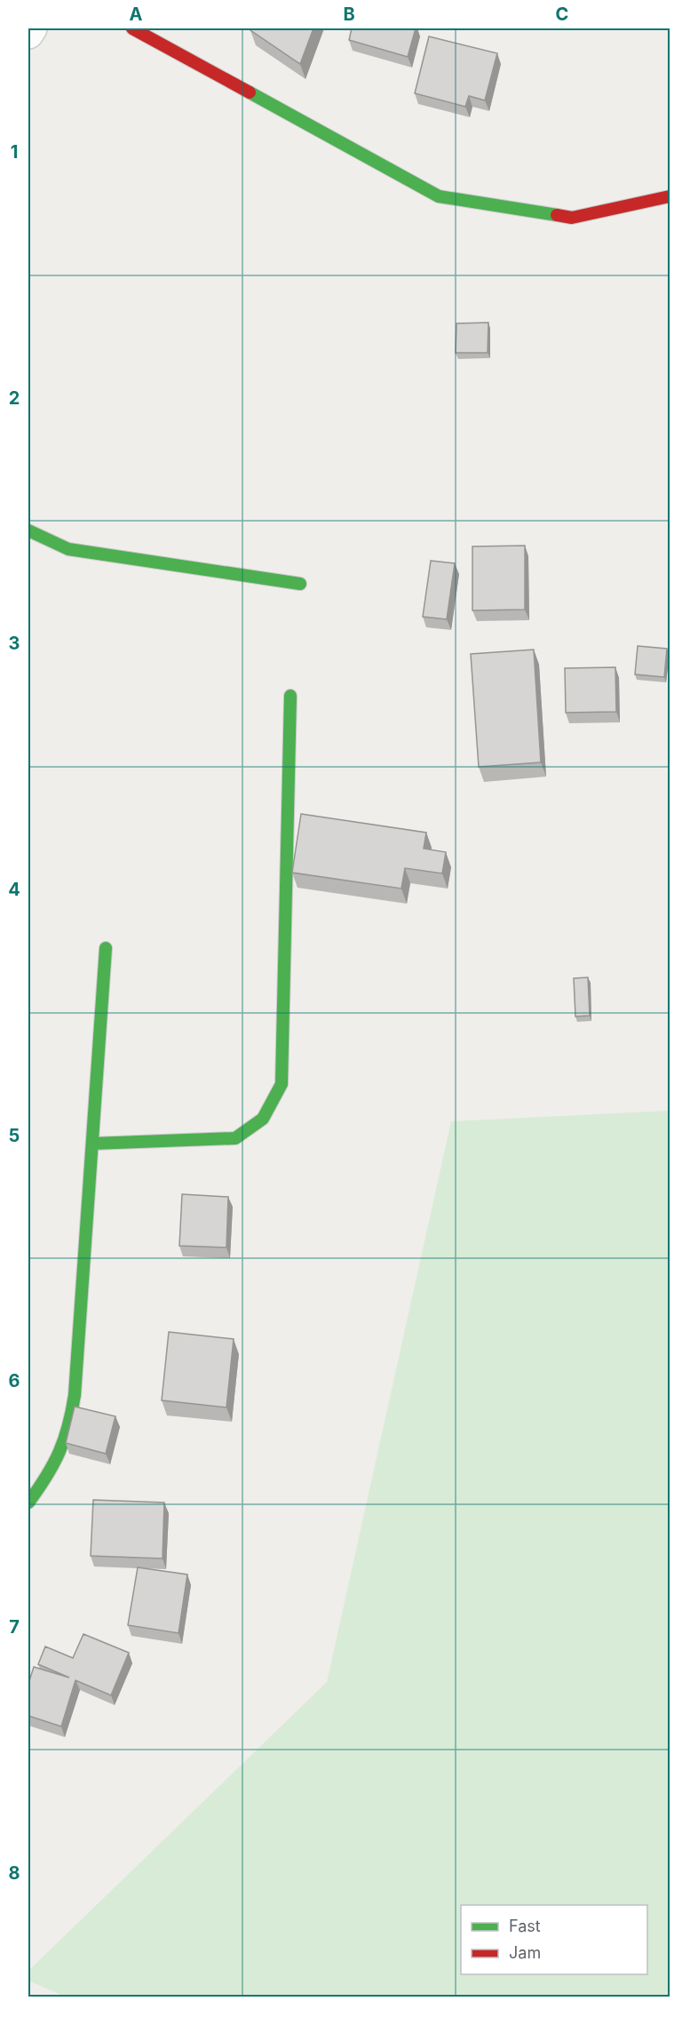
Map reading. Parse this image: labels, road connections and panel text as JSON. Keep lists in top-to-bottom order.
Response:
{
  "legend": ["Fast", "Jam"],
  "grid": {
    "columns": ["A", "B", "C"],
    "rows": [
      "1",
      "2",
      "3",
      "4",
      "5",
      "6",
      "7",
      "8"
    ]
  }
}
